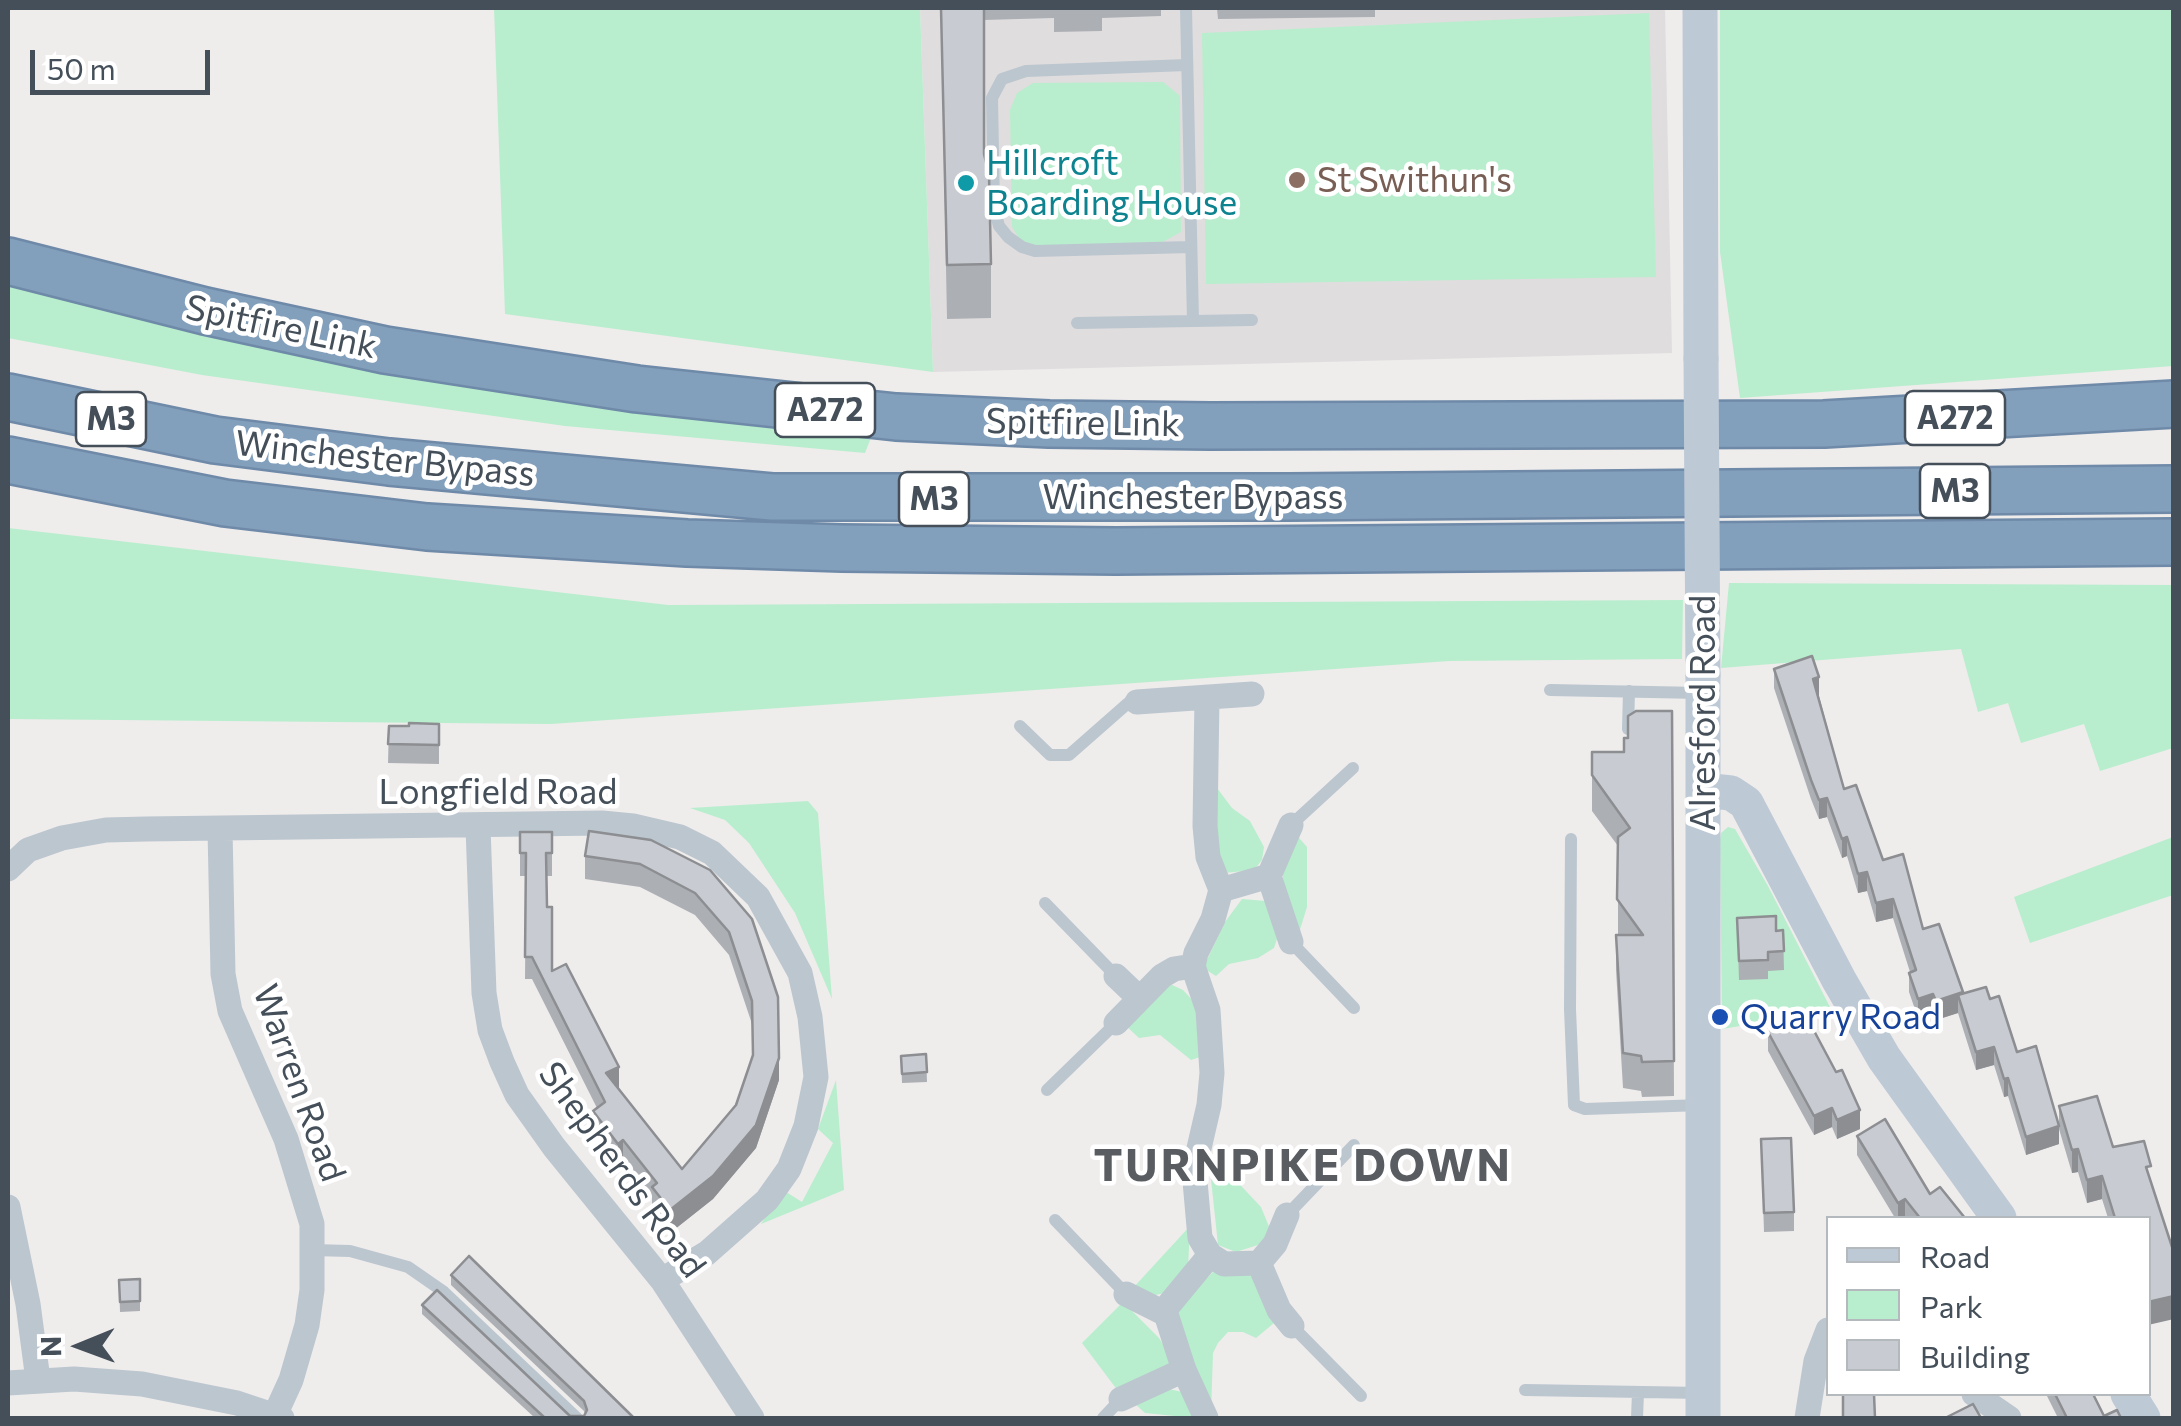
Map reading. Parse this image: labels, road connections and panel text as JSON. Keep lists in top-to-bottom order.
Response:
{
  "streets": {
    "highway": [
      "Spitfire Link",
      "A272",
      "M3",
      "Winchester Bypass"
    ],
    "main road": ["Alresford Road"],
    "street": ["Longfield Road", "Warren Road", "Shepherds Road"]
  },
  "crossings": [
    ["Longfield Road", "Warren Road"],
    ["Longfield Road", "Shepherds Road"]
  ],
  "districts": ["TURNPIKE DOWN"],
  "places": ["St Swithun's", "Hillcroft Boarding House", "Quarry Road"],
  "legend": ["Road", "Park", "Building"],
  "scale_bar": "50 m",
  "north": "left"
}
